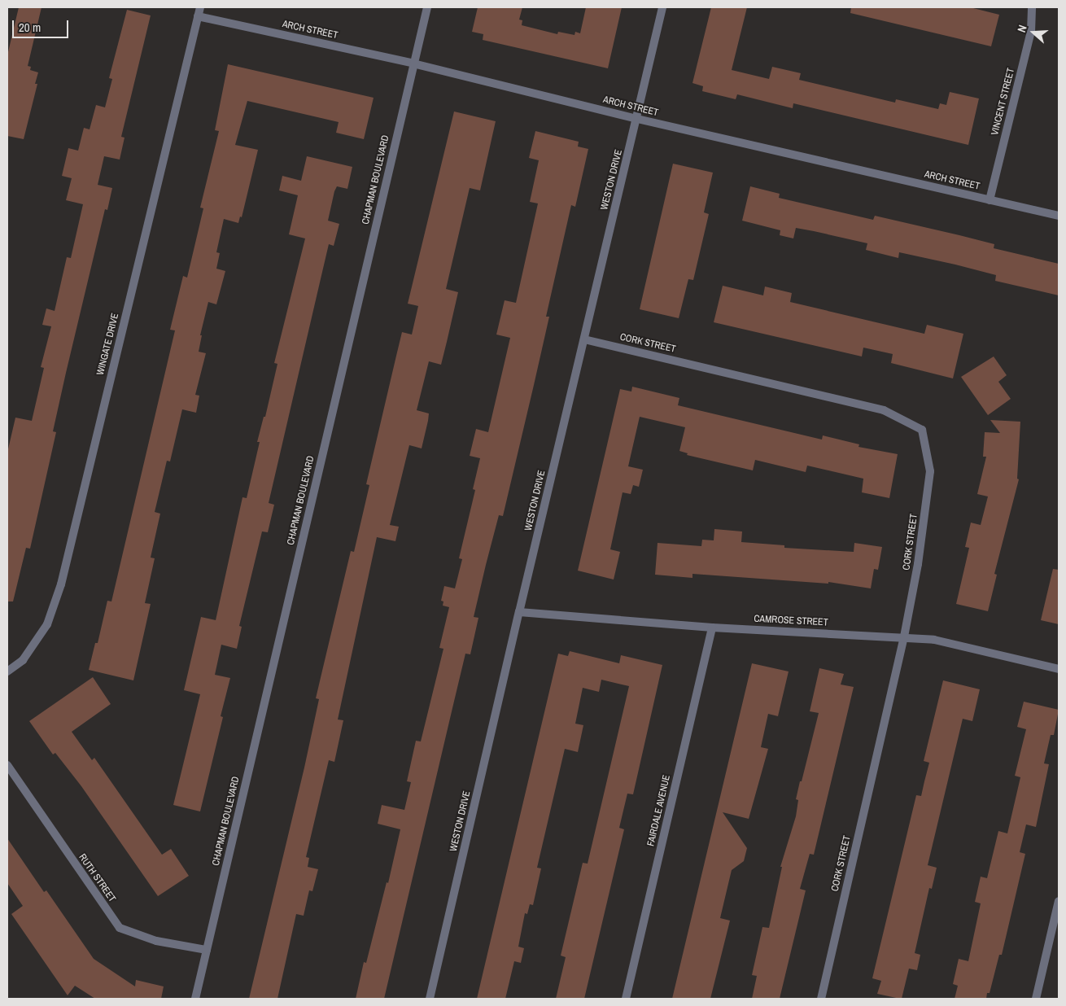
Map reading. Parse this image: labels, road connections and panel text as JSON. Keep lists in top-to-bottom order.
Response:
{
  "streets": {
    "street": [
      "ARCH STREET",
      "VINCENT STREET",
      "CHAPMAN BOULEVARD",
      "WESTON DRIVE",
      "CORK STREET",
      "WINGATE DRIVE",
      "CAMROSE STREET",
      "FAIRDALE AVENUE",
      "RUTH STREET"
    ]
  },
  "crossings": [
    ["ARCH STREET", "VINCENT STREET"],
    ["ARCH STREET", "CHAPMAN BOULEVARD"],
    ["ARCH STREET", "WESTON DRIVE"],
    ["ARCH STREET", "WINGATE DRIVE"],
    ["CHAPMAN BOULEVARD", "RUTH STREET"],
    ["WESTON DRIVE", "CORK STREET"],
    ["WESTON DRIVE", "CAMROSE STREET"],
    ["CORK STREET", "CAMROSE STREET"],
    ["CAMROSE STREET", "FAIRDALE AVENUE"]
  ],
  "scale_bar": "20 m",
  "north": "left"
}
